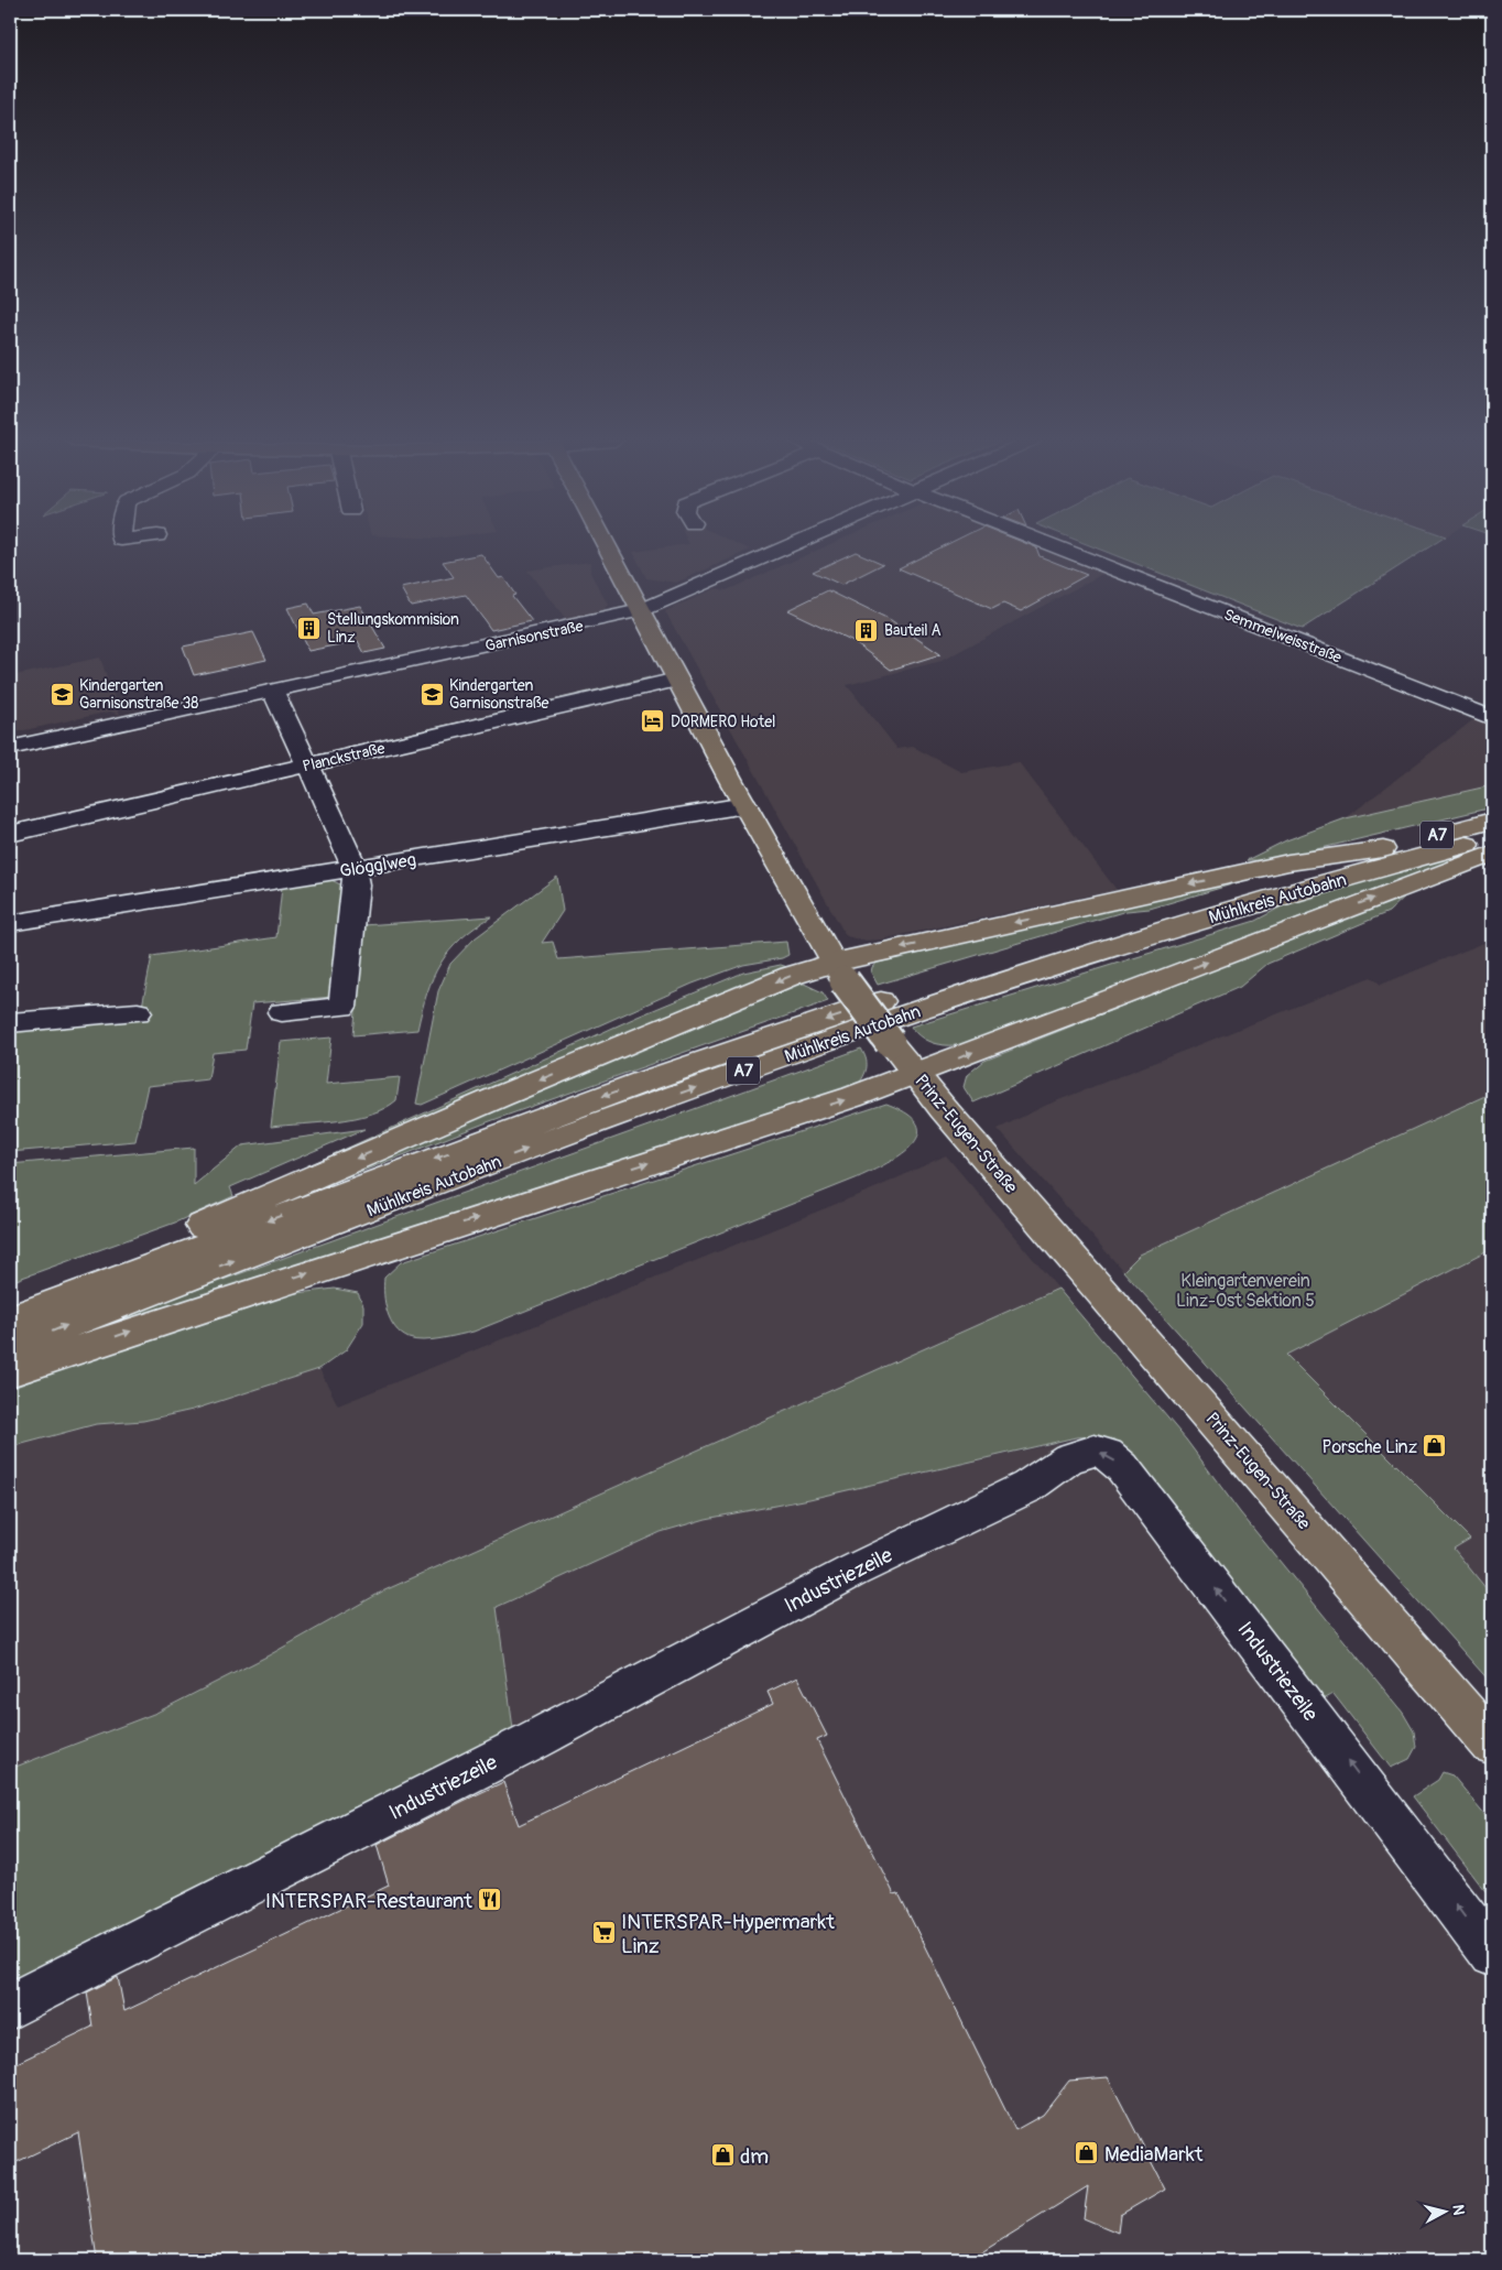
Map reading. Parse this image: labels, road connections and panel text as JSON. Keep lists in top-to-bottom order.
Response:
{
  "streets": {
    "main road": ["A7", "Mühlkreis Autobahn", "Prinz-Eugen-Straße"],
    "street": [
      "Garnisonstraße",
      "Semmelweisstraße",
      "Planckstraße",
      "Glögglweg",
      "Industriezeile"
    ]
  },
  "crossings": [
    ["Garnisonstraße", "Prinz-Eugen-Straße"],
    ["Planckstraße", "Prinz-Eugen-Straße"],
    ["Glögglweg", "Prinz-Eugen-Straße"]
  ],
  "parks": ["Kleingartenverein Linz-Ost Sektion 5"],
  "places": {
    "building": ["Stellungskommision Linz", "Bauteil A"],
    "school or university": ["Kindergarten Garnisonstraße 38", "Kindergarten Garnisonstraße"],
    "hotel": ["DORMERO Hotel"],
    "shop": ["Porsche Linz", "MediaMarkt", "dm"],
    "restaurant": ["INTERSPAR-Restaurant"],
    "supermarket": ["INTERSPAR-Hypermarkt Linz"]
  },
  "north": "right"
}
